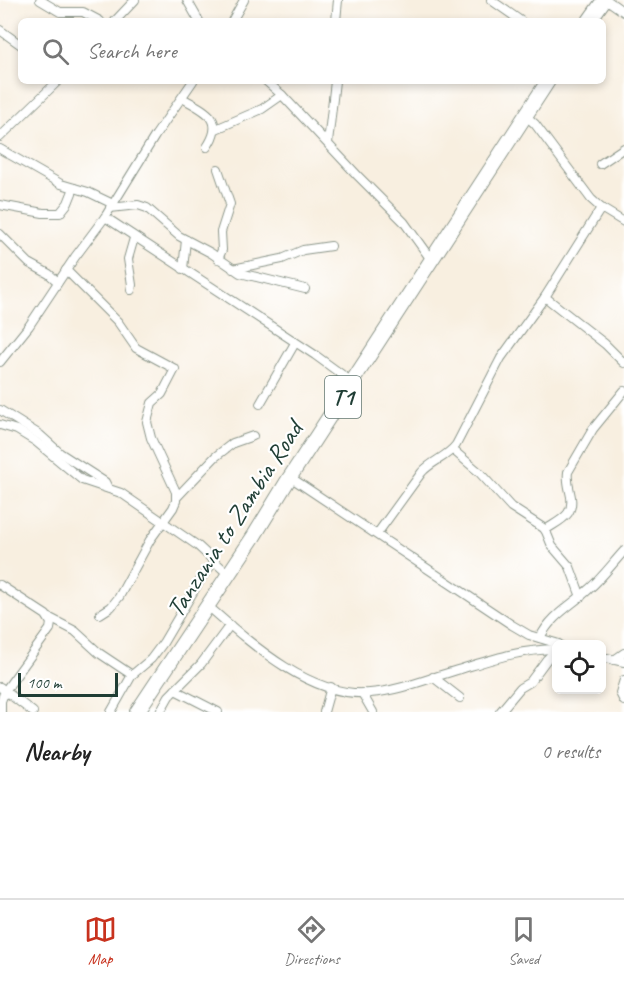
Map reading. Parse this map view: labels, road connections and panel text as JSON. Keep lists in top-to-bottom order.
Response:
{
  "streets": {
    "highway": ["T1", "Tanzania to Zambia Road"]
  },
  "scale_bar": "100 m",
  "page": {
    "search": "Search here",
    "scale": "100 m",
    "heading": ["Nearby", "0 results"],
    "nav": ["Map", "Directions", "Saved"]
  }
}
